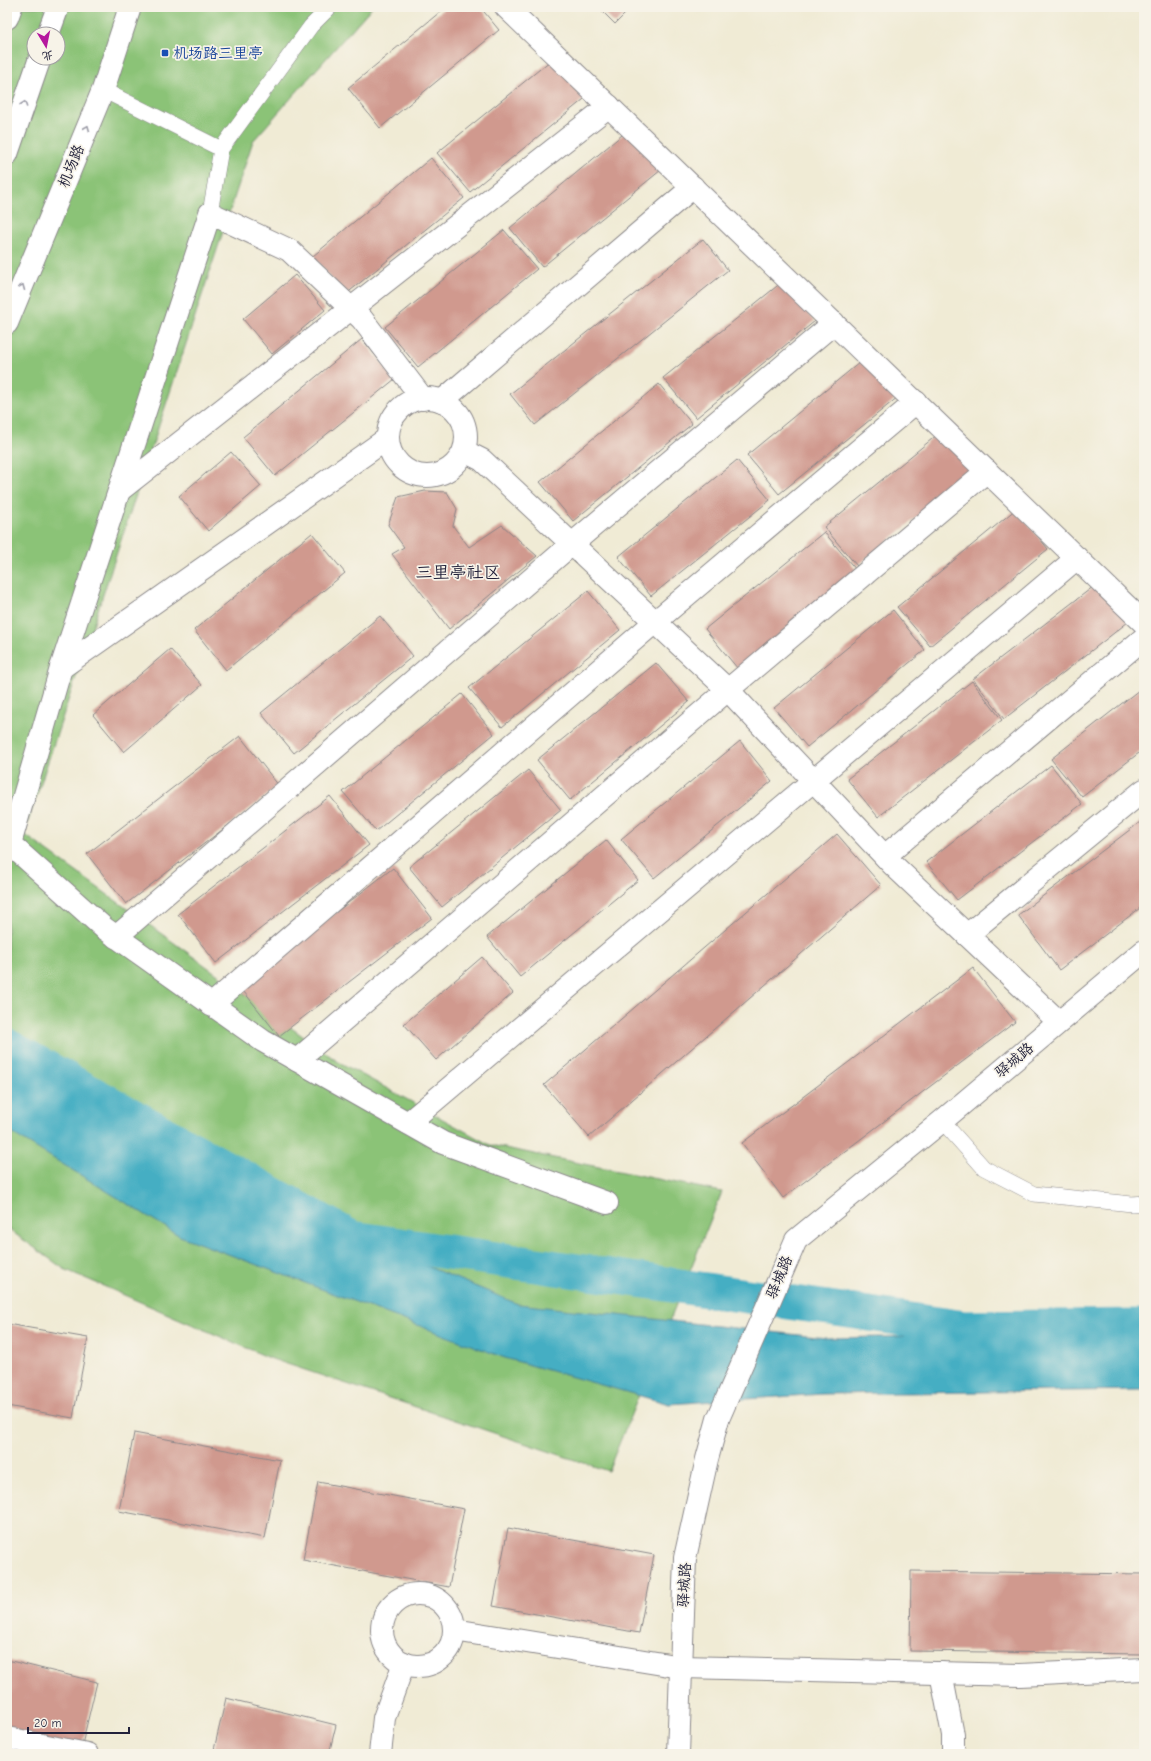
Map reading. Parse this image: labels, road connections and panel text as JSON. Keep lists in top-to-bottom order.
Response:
{
  "streets": {
    "street": ["机场路", "驿城路"]
  },
  "districts": ["三里亭社区"],
  "places": {
    "transit": ["机场路三里亭"]
  },
  "scale_bar": "20 m",
  "north": "bottom"
}
